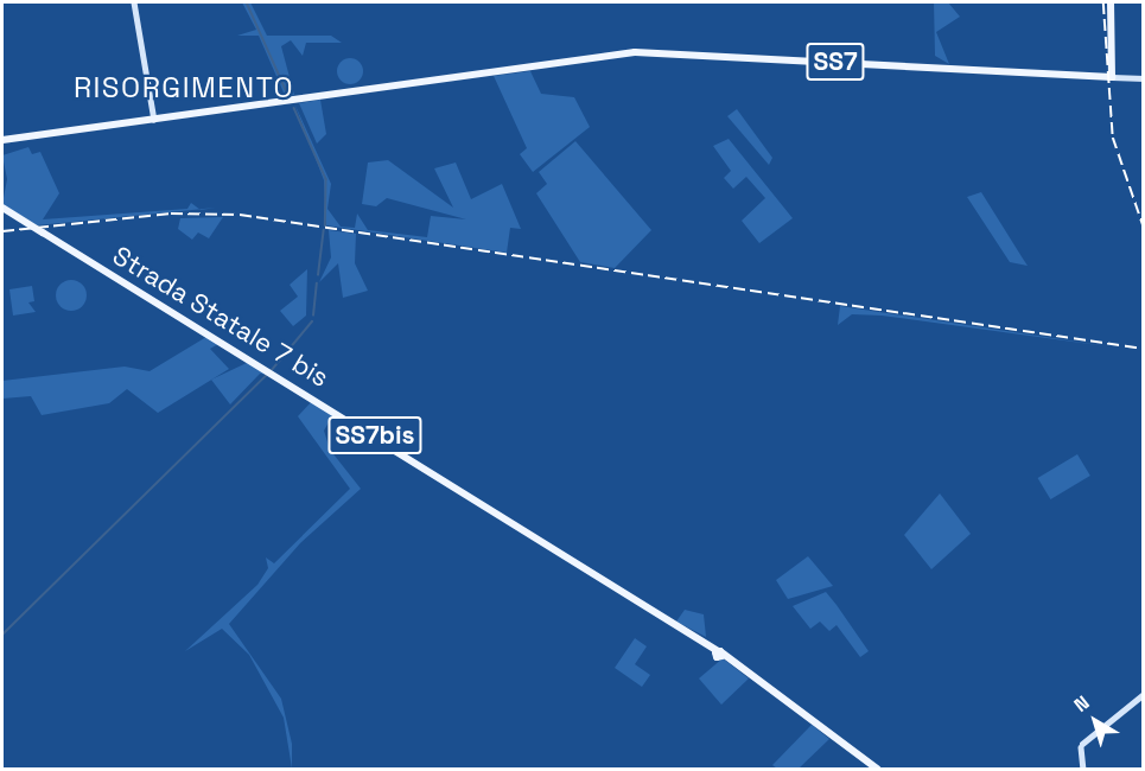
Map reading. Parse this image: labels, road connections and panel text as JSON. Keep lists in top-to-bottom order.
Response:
{
  "streets": {
    "main road": ["SS7", "Strada Statale 7 bis", "SS7bis"]
  },
  "districts": ["RISORGIMENTO"],
  "north": "top left"
}
